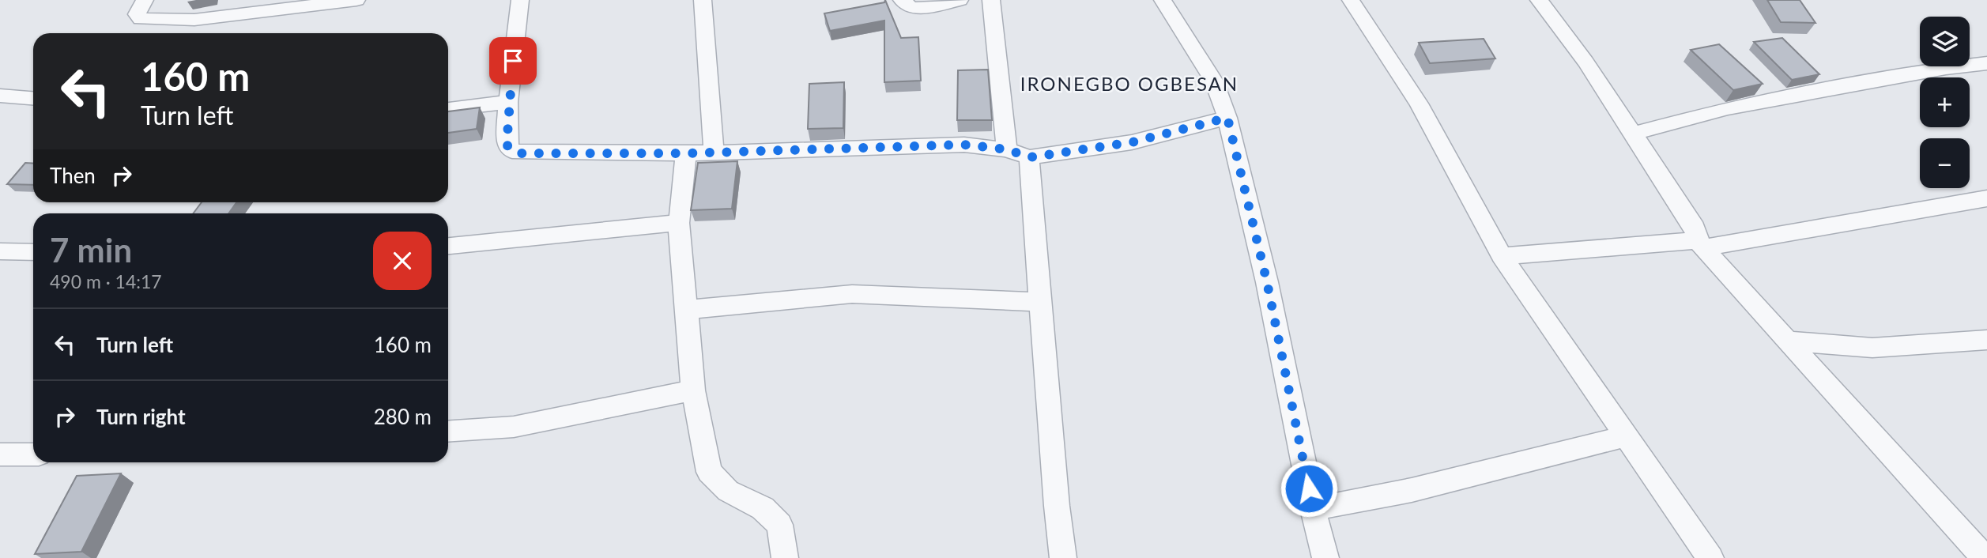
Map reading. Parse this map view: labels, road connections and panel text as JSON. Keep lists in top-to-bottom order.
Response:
{
  "districts": ["IRONEGBO OGBESAN"],
  "page": {
    "map_buttons": ["+", "−"],
    "turn": ["160 m", "Turn left"],
    "then": "Then",
    "heading": ["7 min", "490 m · 14:17"],
    "list": [
      {
        "name": "Turn left",
        "value": "160 m"
      },
      {
        "name": "Turn right",
        "value": "280 m"
      }
    ]
  }
}
